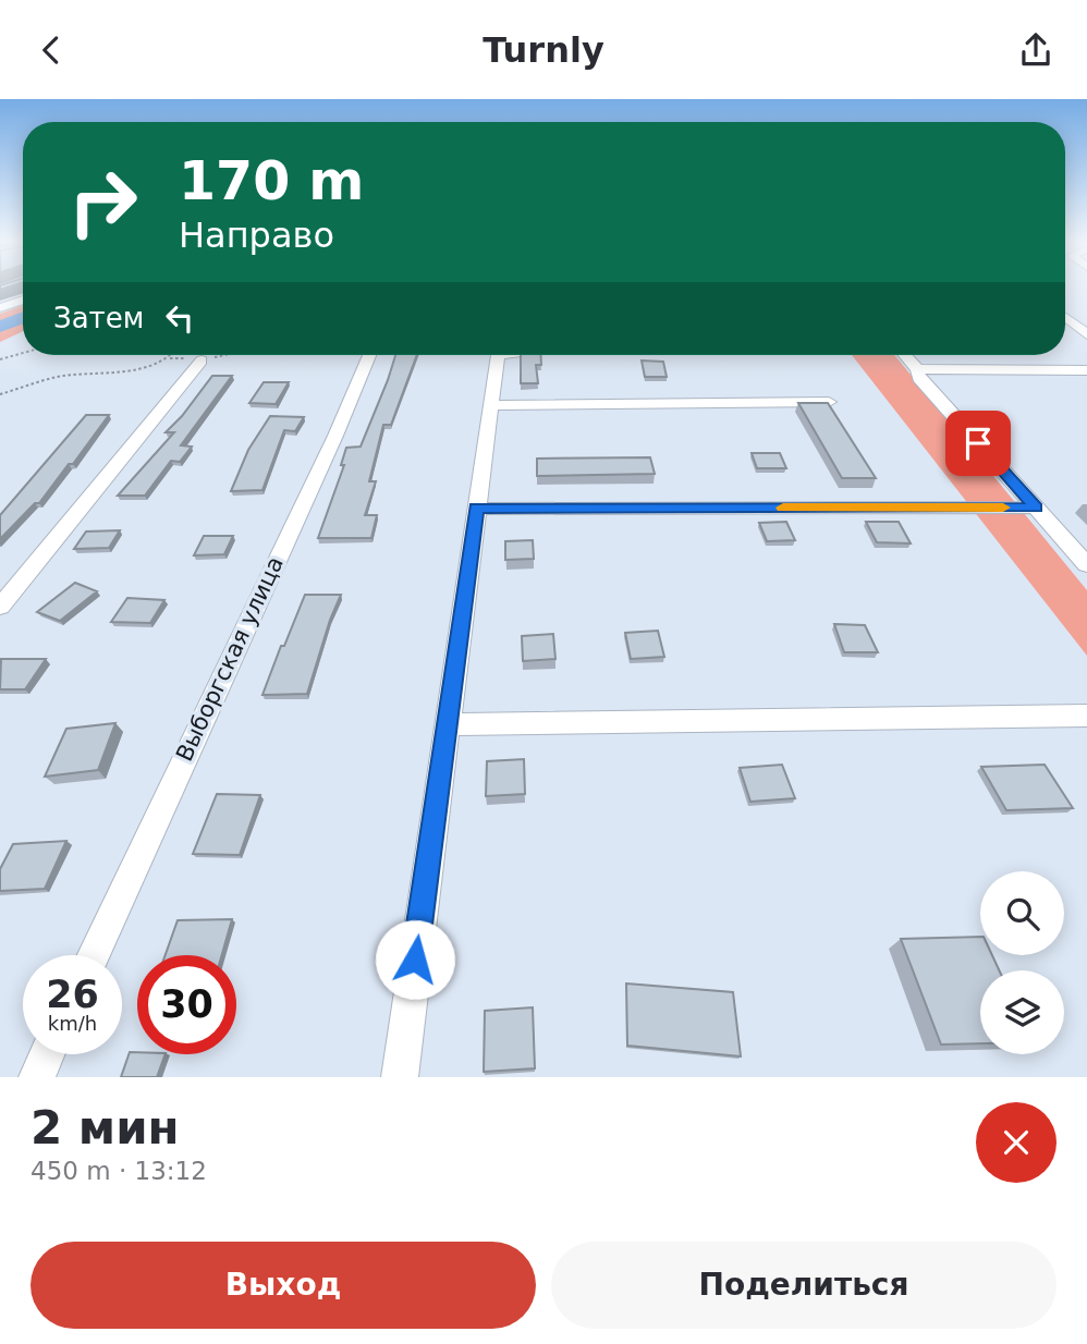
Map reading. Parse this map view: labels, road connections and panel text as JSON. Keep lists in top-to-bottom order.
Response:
{
  "streets": {
    "street": ["Выборгская улица"]
  },
  "page": {
    "header": "Turnly",
    "turn": ["170 m", "Направо"],
    "then": "Затем",
    "speed": "26 km/h",
    "limit": "30",
    "heading": ["2 мин", "450 m · 13:12"],
    "buttons": ["Выход", "Поделиться"]
  }
}
